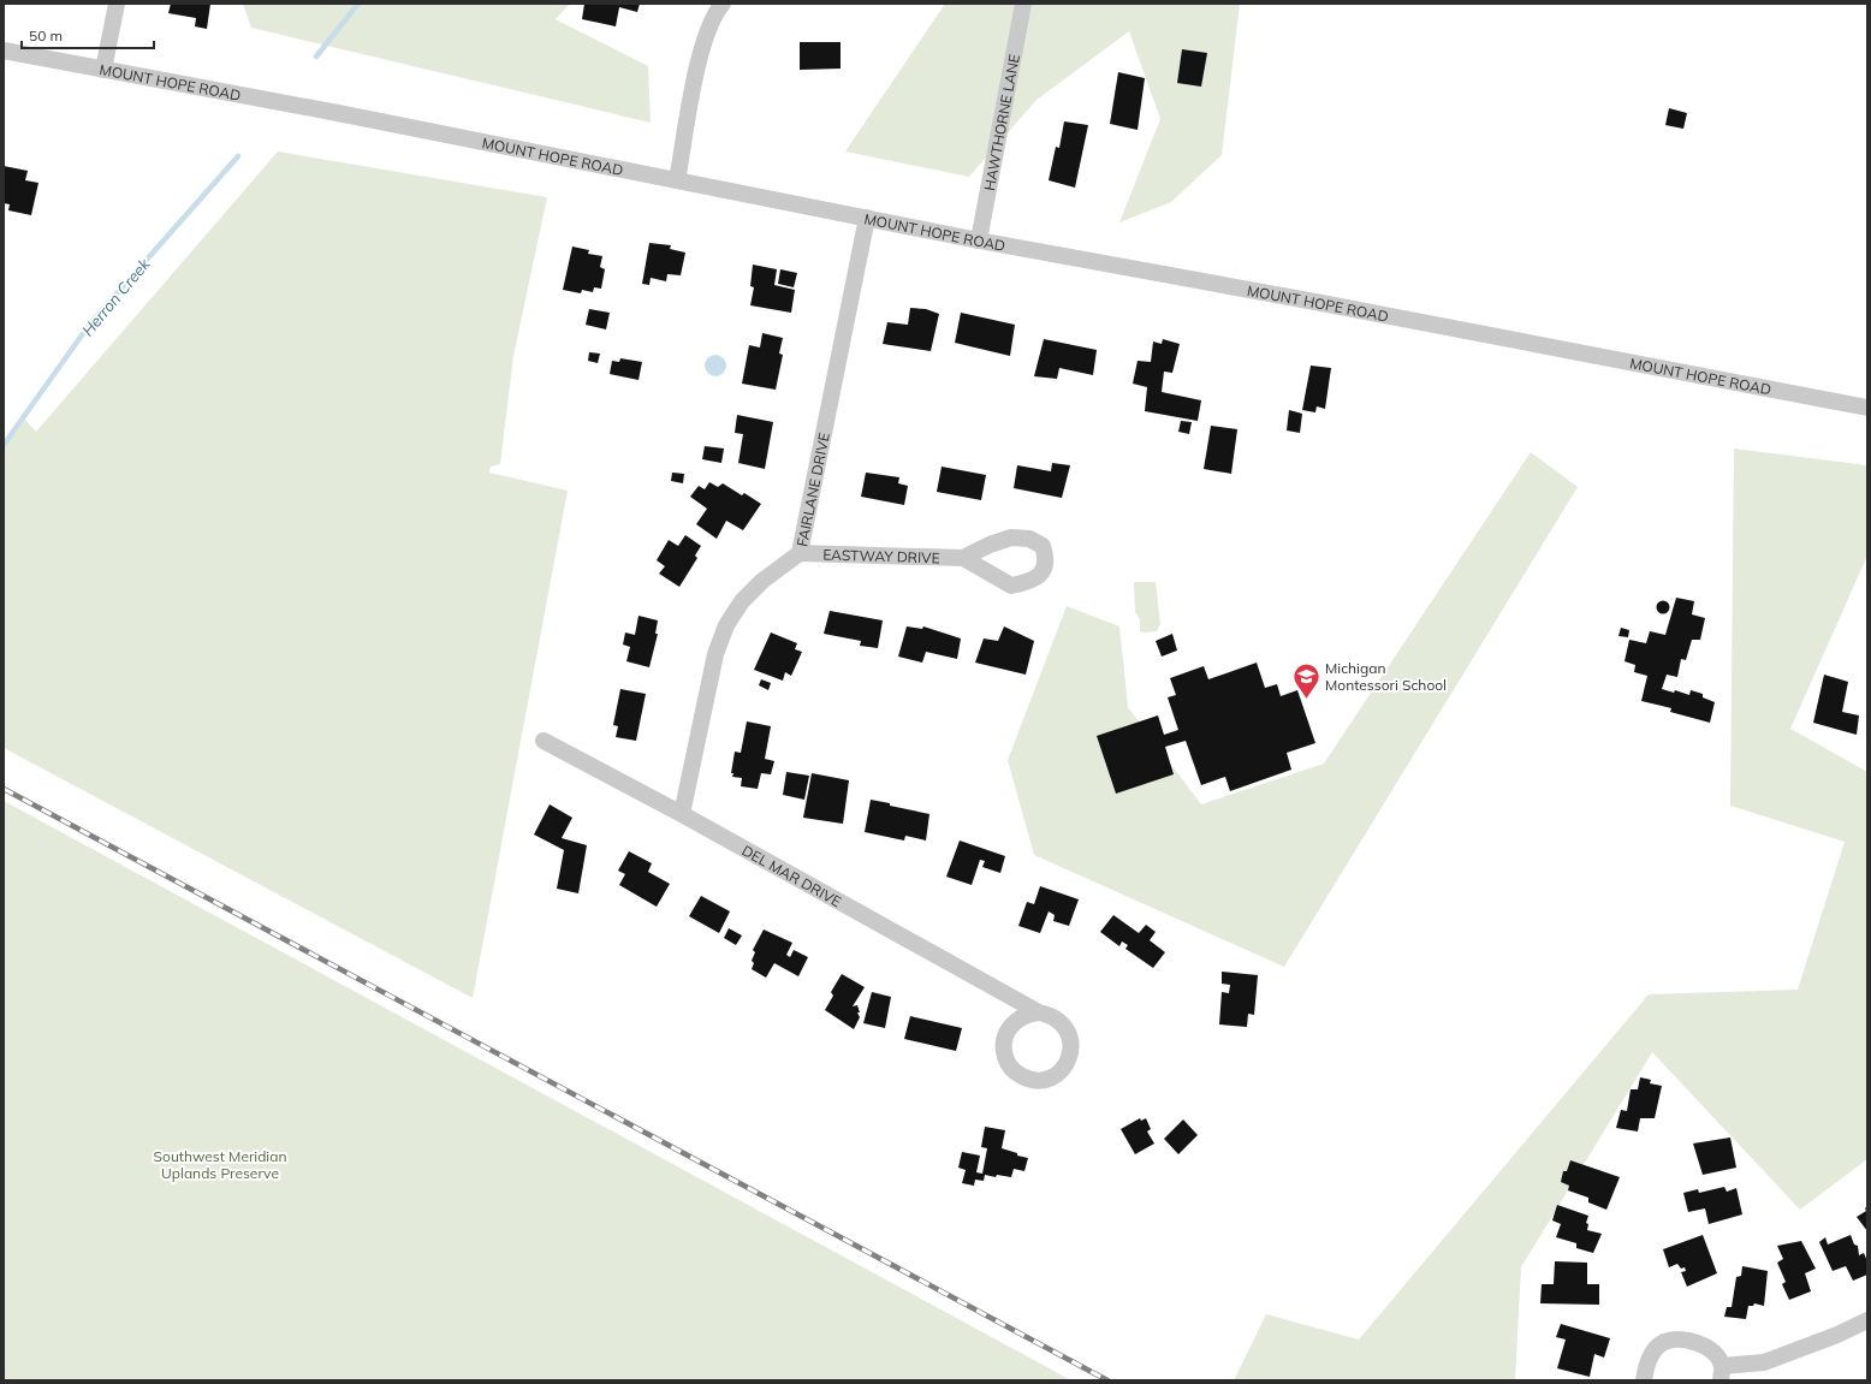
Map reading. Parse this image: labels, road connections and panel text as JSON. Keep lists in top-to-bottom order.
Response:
{
  "streets": {
    "street": [
      "MOUNT HOPE ROAD",
      "HAWTHORNE LANE",
      "FAIRLANE DRIVE",
      "EASTWAY DRIVE",
      "DEL MAR DRIVE"
    ]
  },
  "crossings": [
    ["MOUNT HOPE ROAD", "HAWTHORNE LANE"],
    ["MOUNT HOPE ROAD", "FAIRLANE DRIVE"],
    ["FAIRLANE DRIVE", "EASTWAY DRIVE"],
    ["FAIRLANE DRIVE", "DEL MAR DRIVE"]
  ],
  "water": ["Herron Creek"],
  "parks": ["Southwest Meridian Uplands Preserve"],
  "places": {
    "school or university": ["Michigan Montessori School"]
  },
  "scale_bar": "50 m"
}
